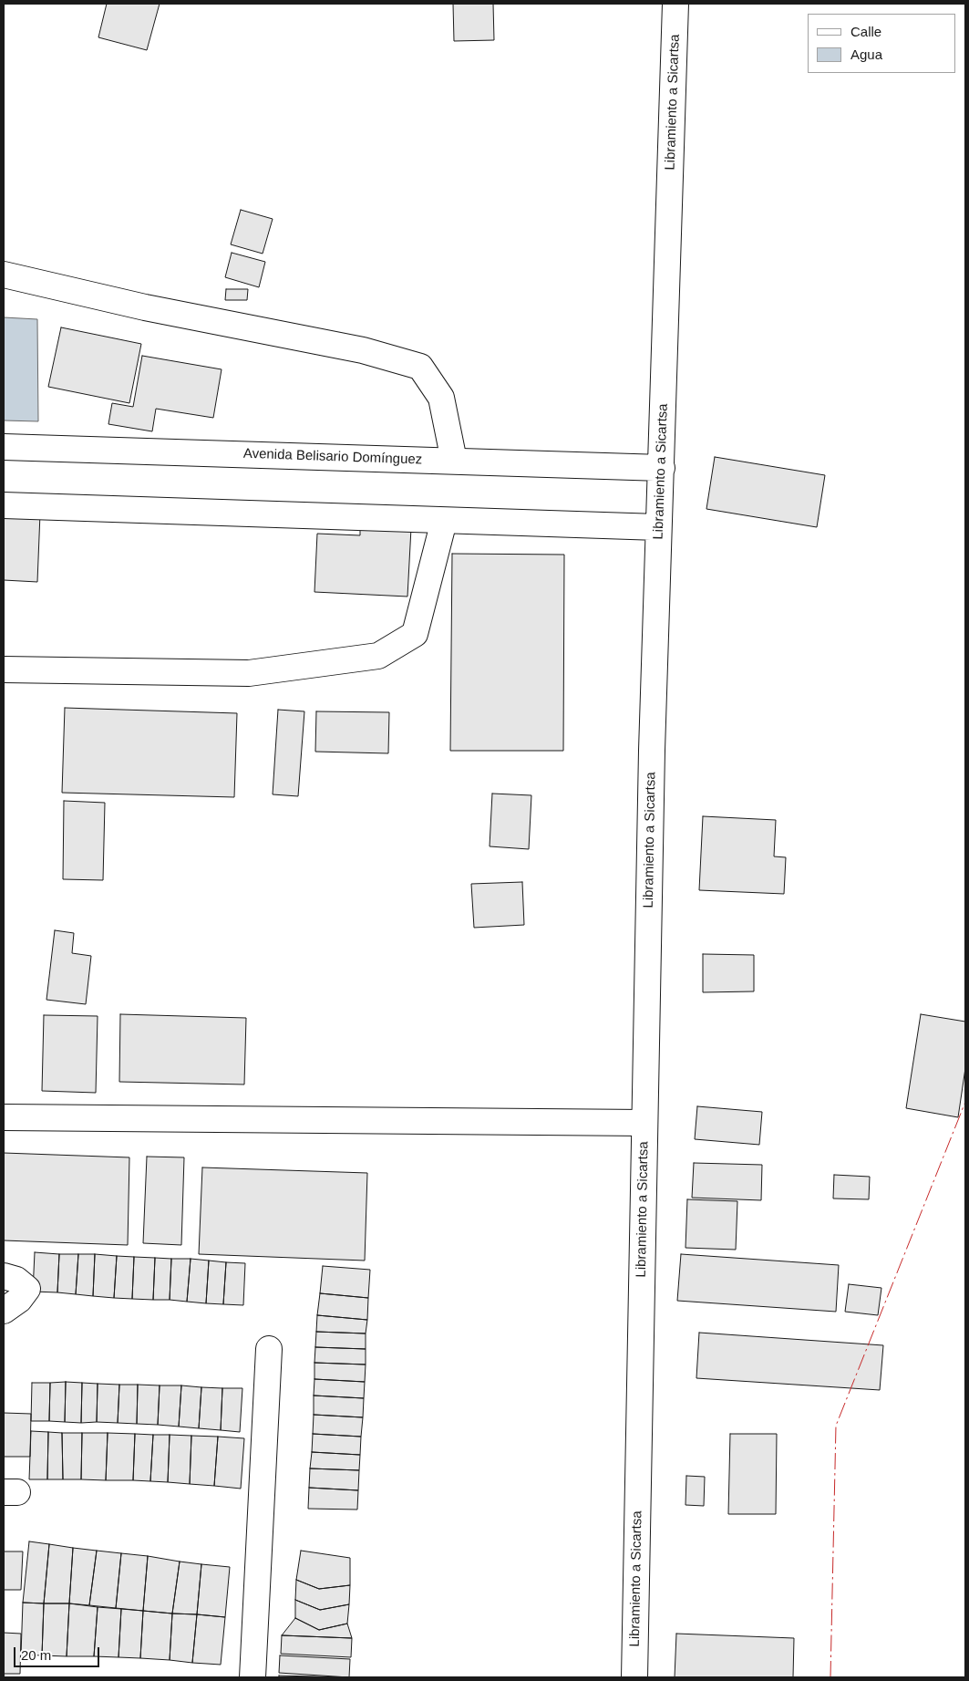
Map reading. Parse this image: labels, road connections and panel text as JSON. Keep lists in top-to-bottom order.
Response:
{
  "streets": {
    "street": ["Libramiento a Sicartsa", "Avenida Belisario Domínguez"]
  },
  "crossings": [
    ["Libramiento a Sicartsa", "Avenida Belisario Domínguez"]
  ],
  "legend": ["Calle", "Agua"],
  "scale_bar": "20 m"
}
